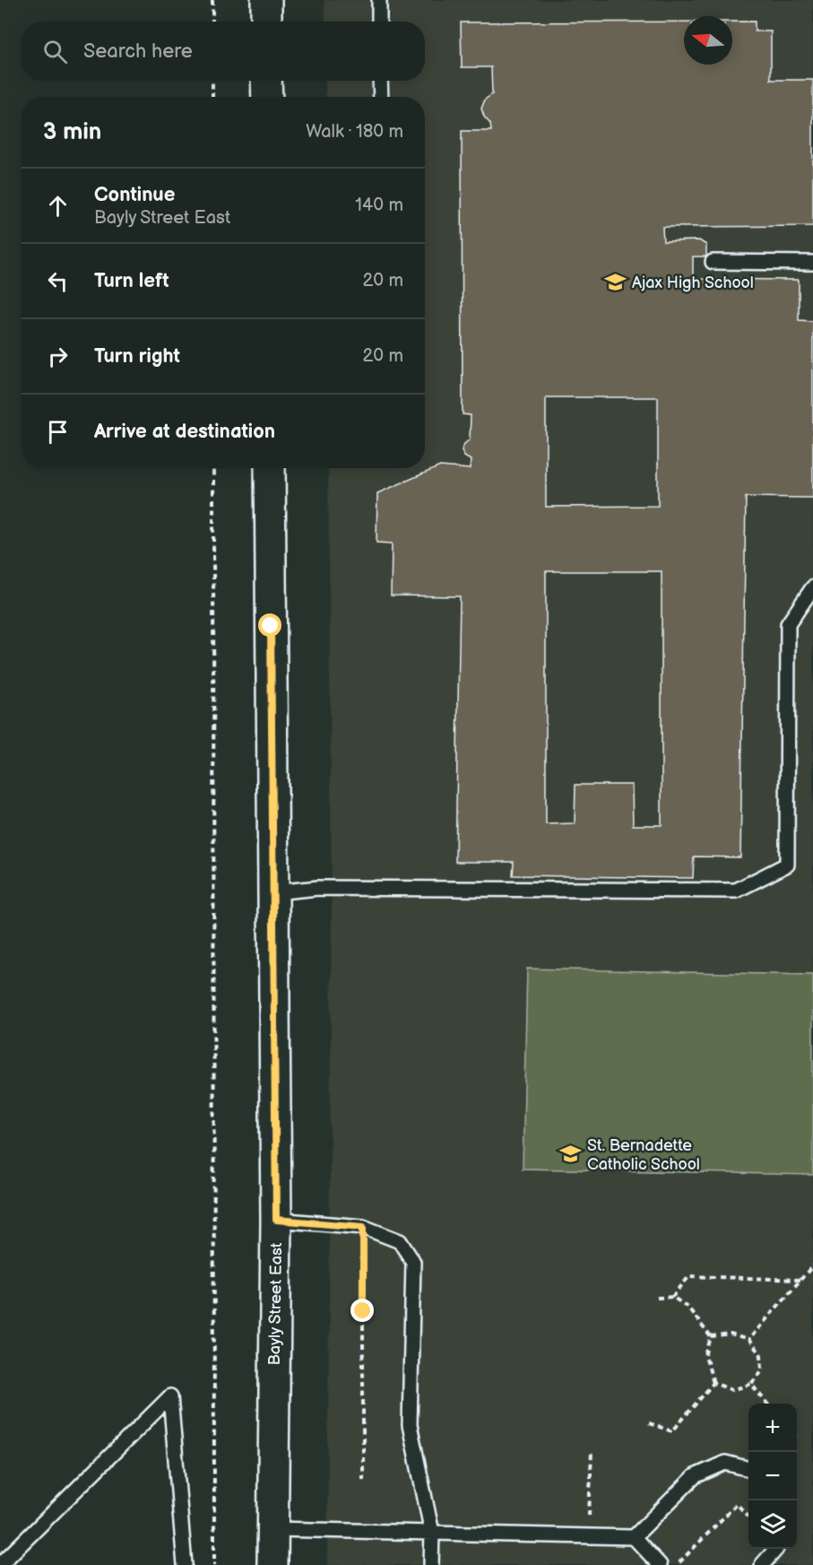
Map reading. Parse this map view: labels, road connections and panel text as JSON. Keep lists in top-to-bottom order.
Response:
{
  "streets": {
    "main road": ["Bayly Street East"]
  },
  "places": {
    "school or university": ["Ajax High School", "St. Bernadette Catholic School"]
  },
  "north": "left",
  "page": {
    "search": "Search here",
    "heading": ["3 min", "Walk · 180 m"],
    "list": [
      ["Continue", "Bayly Street East", "140 m"],
      ["Turn left", "20 m"],
      ["Turn right", "20 m"],
      "Arrive at destination"
    ],
    "map_buttons": ["+", "−"]
  }
}
